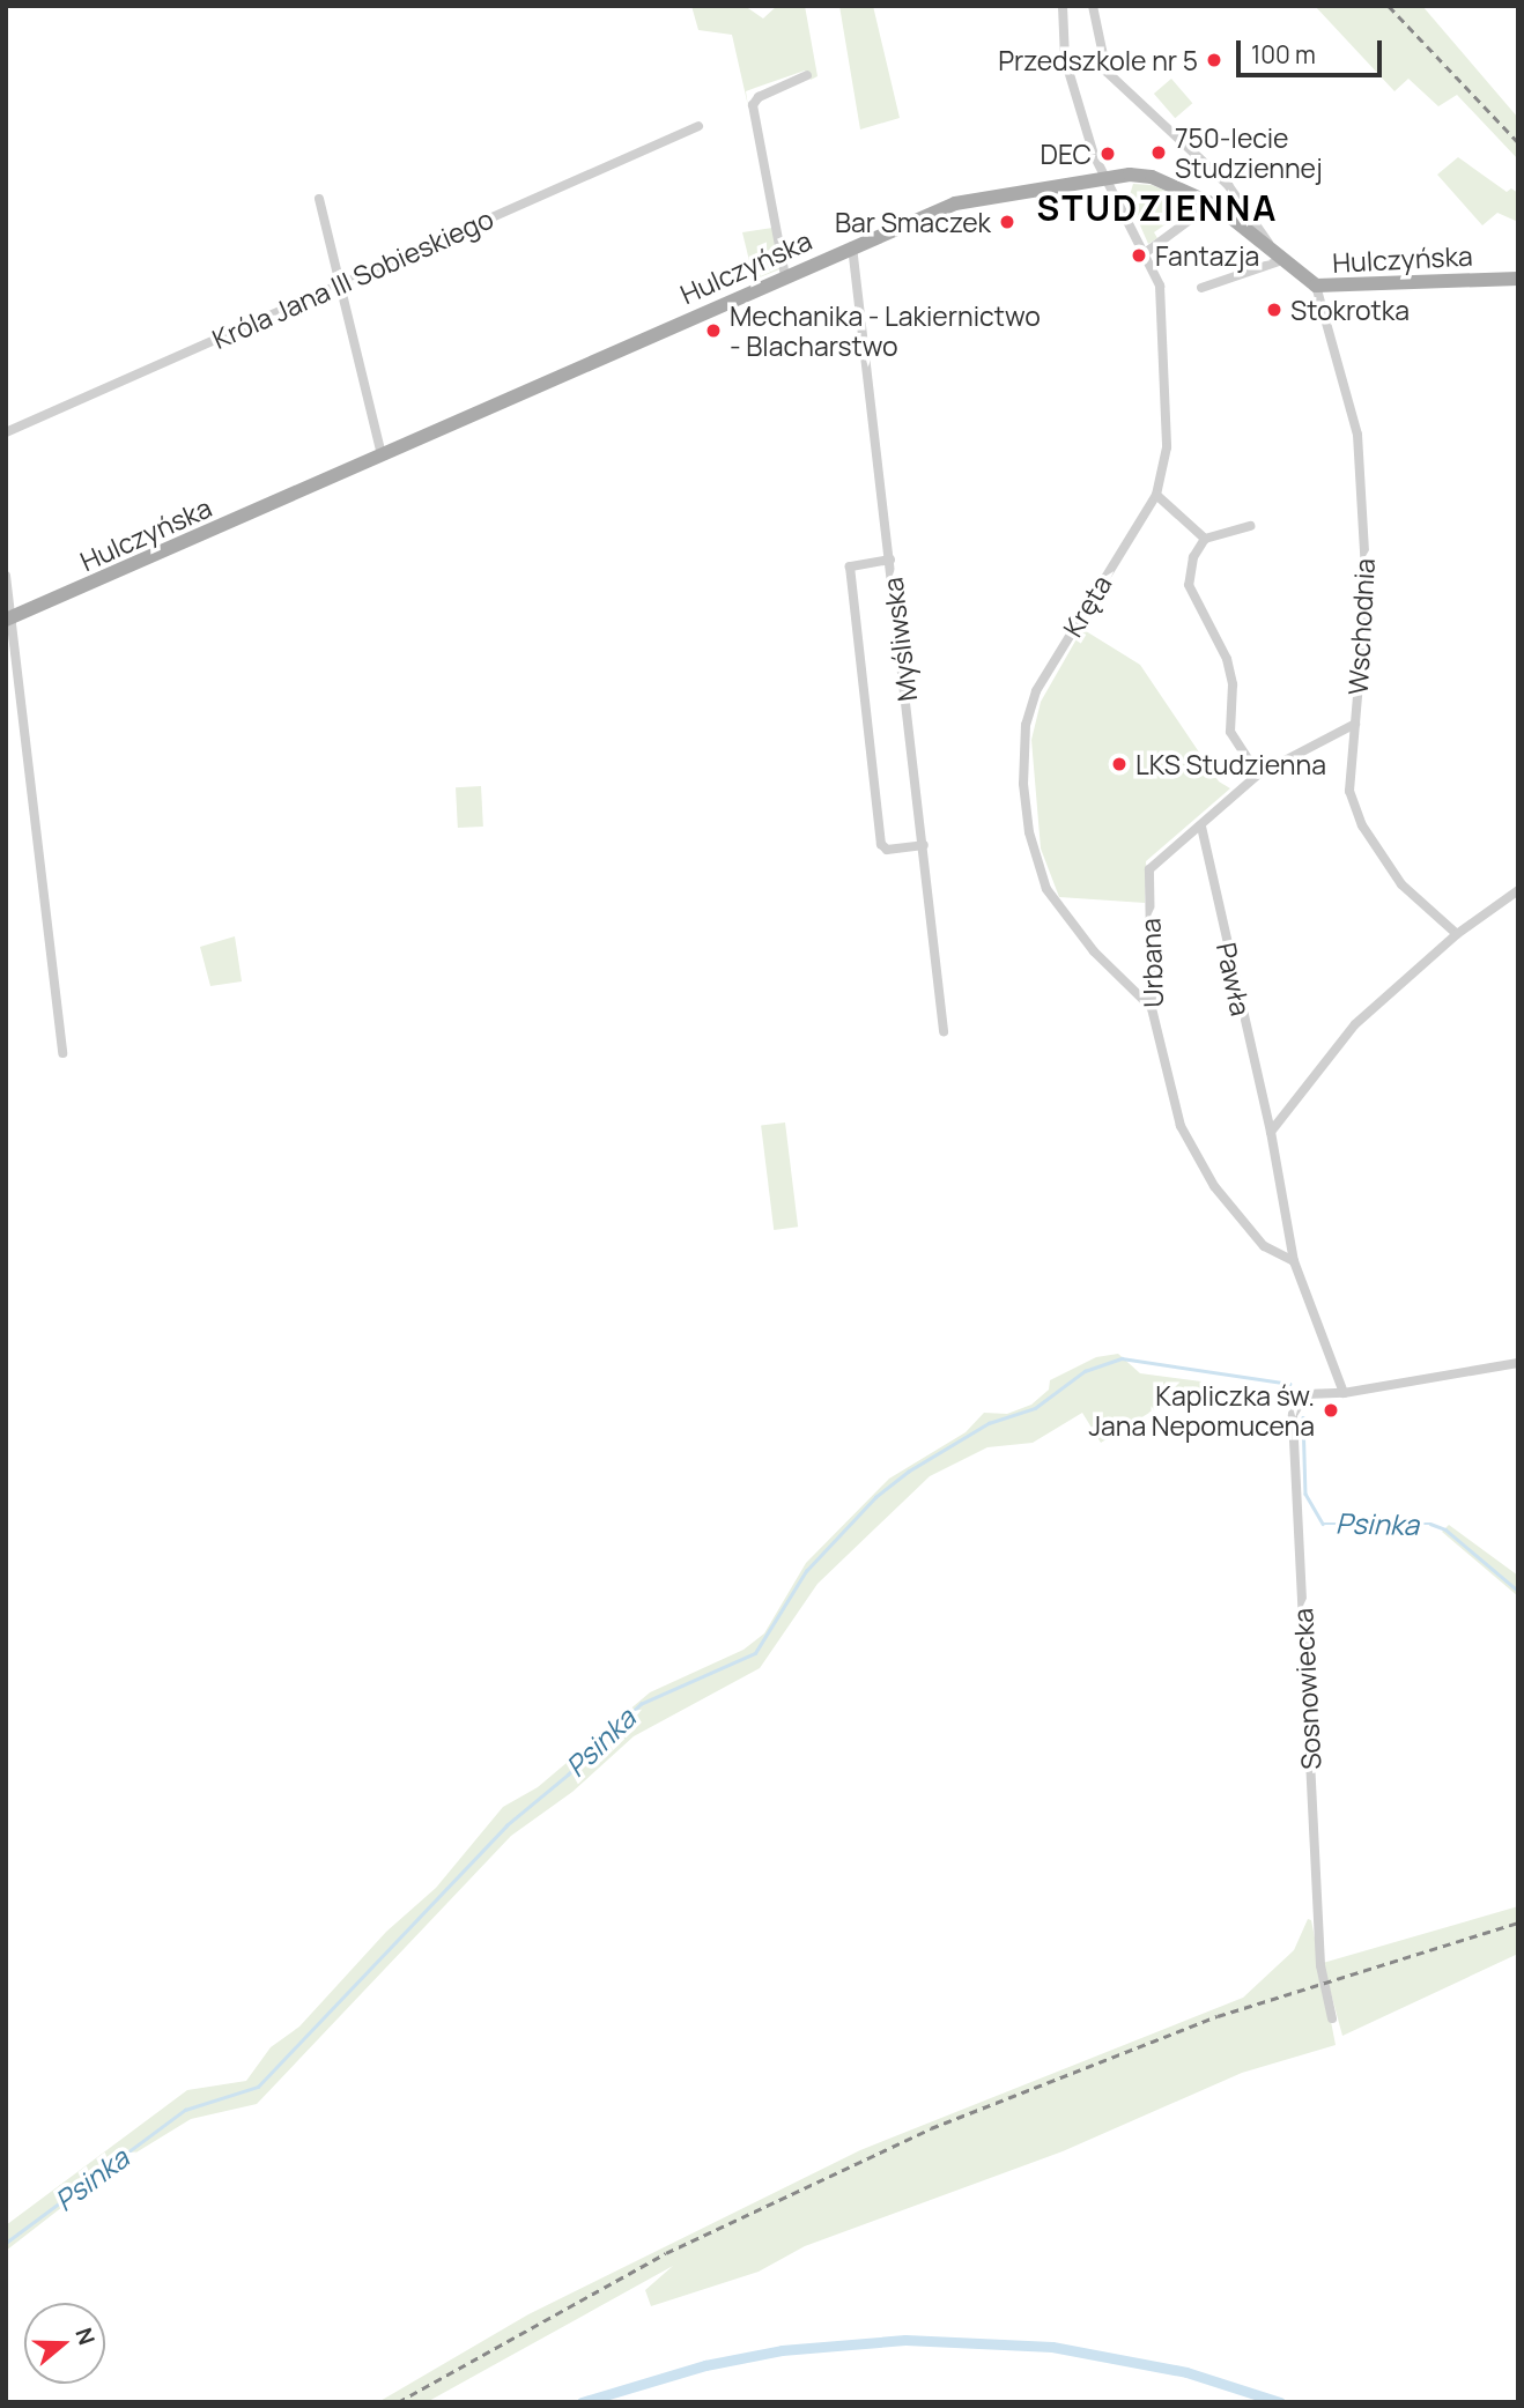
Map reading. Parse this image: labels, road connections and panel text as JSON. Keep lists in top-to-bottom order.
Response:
{
  "streets": {
    "main road": ["Hulczyńska"],
    "street": [
      "Króla Jana III Sobieskiego",
      "Kręta",
      "Wschodnia",
      "Myśliwska",
      "Urbana",
      "Pawła",
      "Sosnowiecka"
    ]
  },
  "crossings": [
    ["Hulczyńska", "Kręta"],
    ["Hulczyńska", "Wschodnia"],
    ["Hulczyńska", "Myśliwska"],
    ["Kręta", "Urbana"],
    ["Wschodnia", "Urbana"],
    ["Urbana", "Pawła"],
    ["Pawła", "Sosnowiecka"]
  ],
  "districts": ["STUDZIENNA"],
  "water": ["Psinka"],
  "places": [
    "Przedszkole nr 5",
    "750-lecie Studziennej",
    "DEC",
    "Bar Smaczek",
    "Fantazja",
    "Stokrotka",
    "Mechanika - Lakiernictwo - Blacharstwo",
    "LKS Studzienna",
    "Kapliczka św. Jana Nepomucena"
  ],
  "scale_bar": "100 m",
  "north": "right"
}
